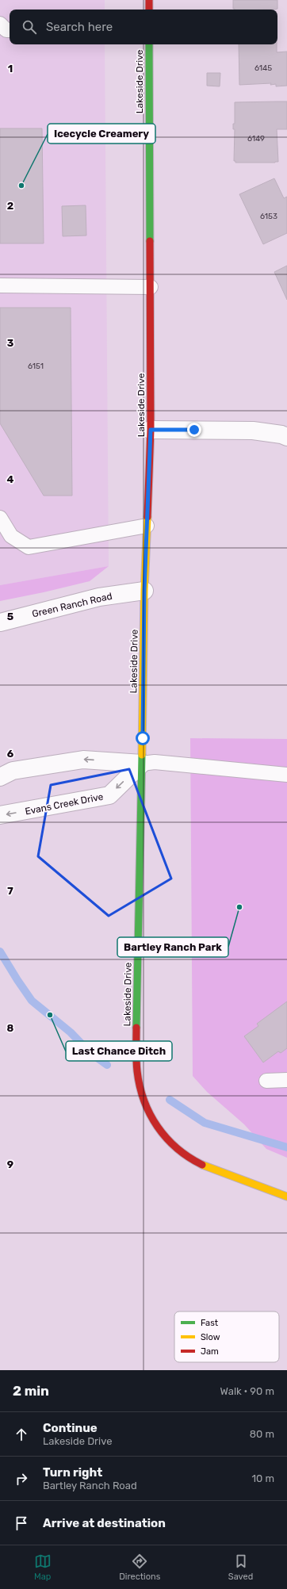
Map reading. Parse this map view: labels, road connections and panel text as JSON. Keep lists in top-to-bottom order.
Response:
{
  "streets": {
    "street": ["Lakeside Drive", "Green Ranch Road", "Evans Creek Drive"]
  },
  "crossings": [
    ["Lakeside Drive", "Green Ranch Road"],
    ["Lakeside Drive", "Evans Creek Drive"]
  ],
  "places": ["Icecycle Creamery", "Bartley Ranch Park", "Last Chance Ditch"],
  "house_numbers": [
    "6145",
    "6149",
    "6153",
    "6151"
  ],
  "legend": ["Fast", "Slow", "Jam"],
  "page": {
    "search": "Search here",
    "heading": ["2 min", "Walk · 90 m"],
    "list": [
      ["Continue", "Lakeside Drive", "80 m"],
      ["Turn right", "Bartley Ranch Road", "10 m"],
      "Arrive at destination"
    ],
    "nav": ["Map", "Directions", "Saved"]
  },
  "grid": {
    "rows": [
      "1",
      "2",
      "3",
      "4",
      "5",
      "6",
      "7",
      "8",
      "9"
    ]
  }
}
